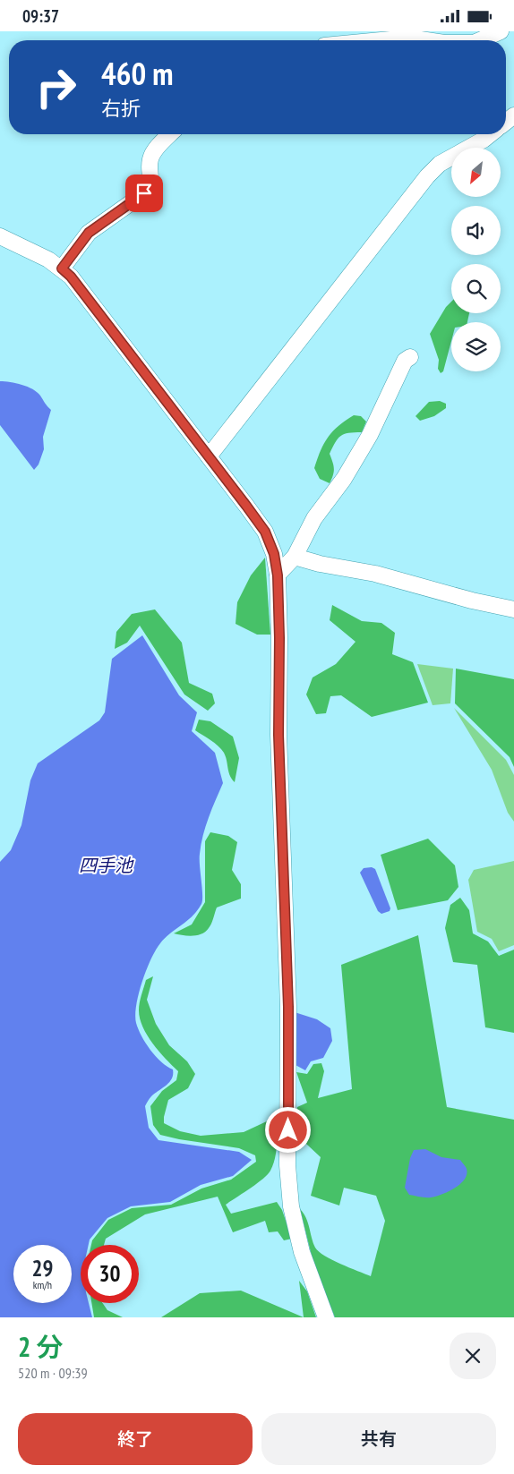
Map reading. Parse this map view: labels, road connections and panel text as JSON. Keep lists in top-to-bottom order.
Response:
{
  "water": ["四手池"],
  "north": "bottom left",
  "page": {
    "status": "09:37",
    "turn": ["460 m", "右折"],
    "speed": "29 km/h",
    "limit": "30",
    "heading": ["2 分", "520 m · 09:39"],
    "buttons": ["終了", "共有"]
  }
}
